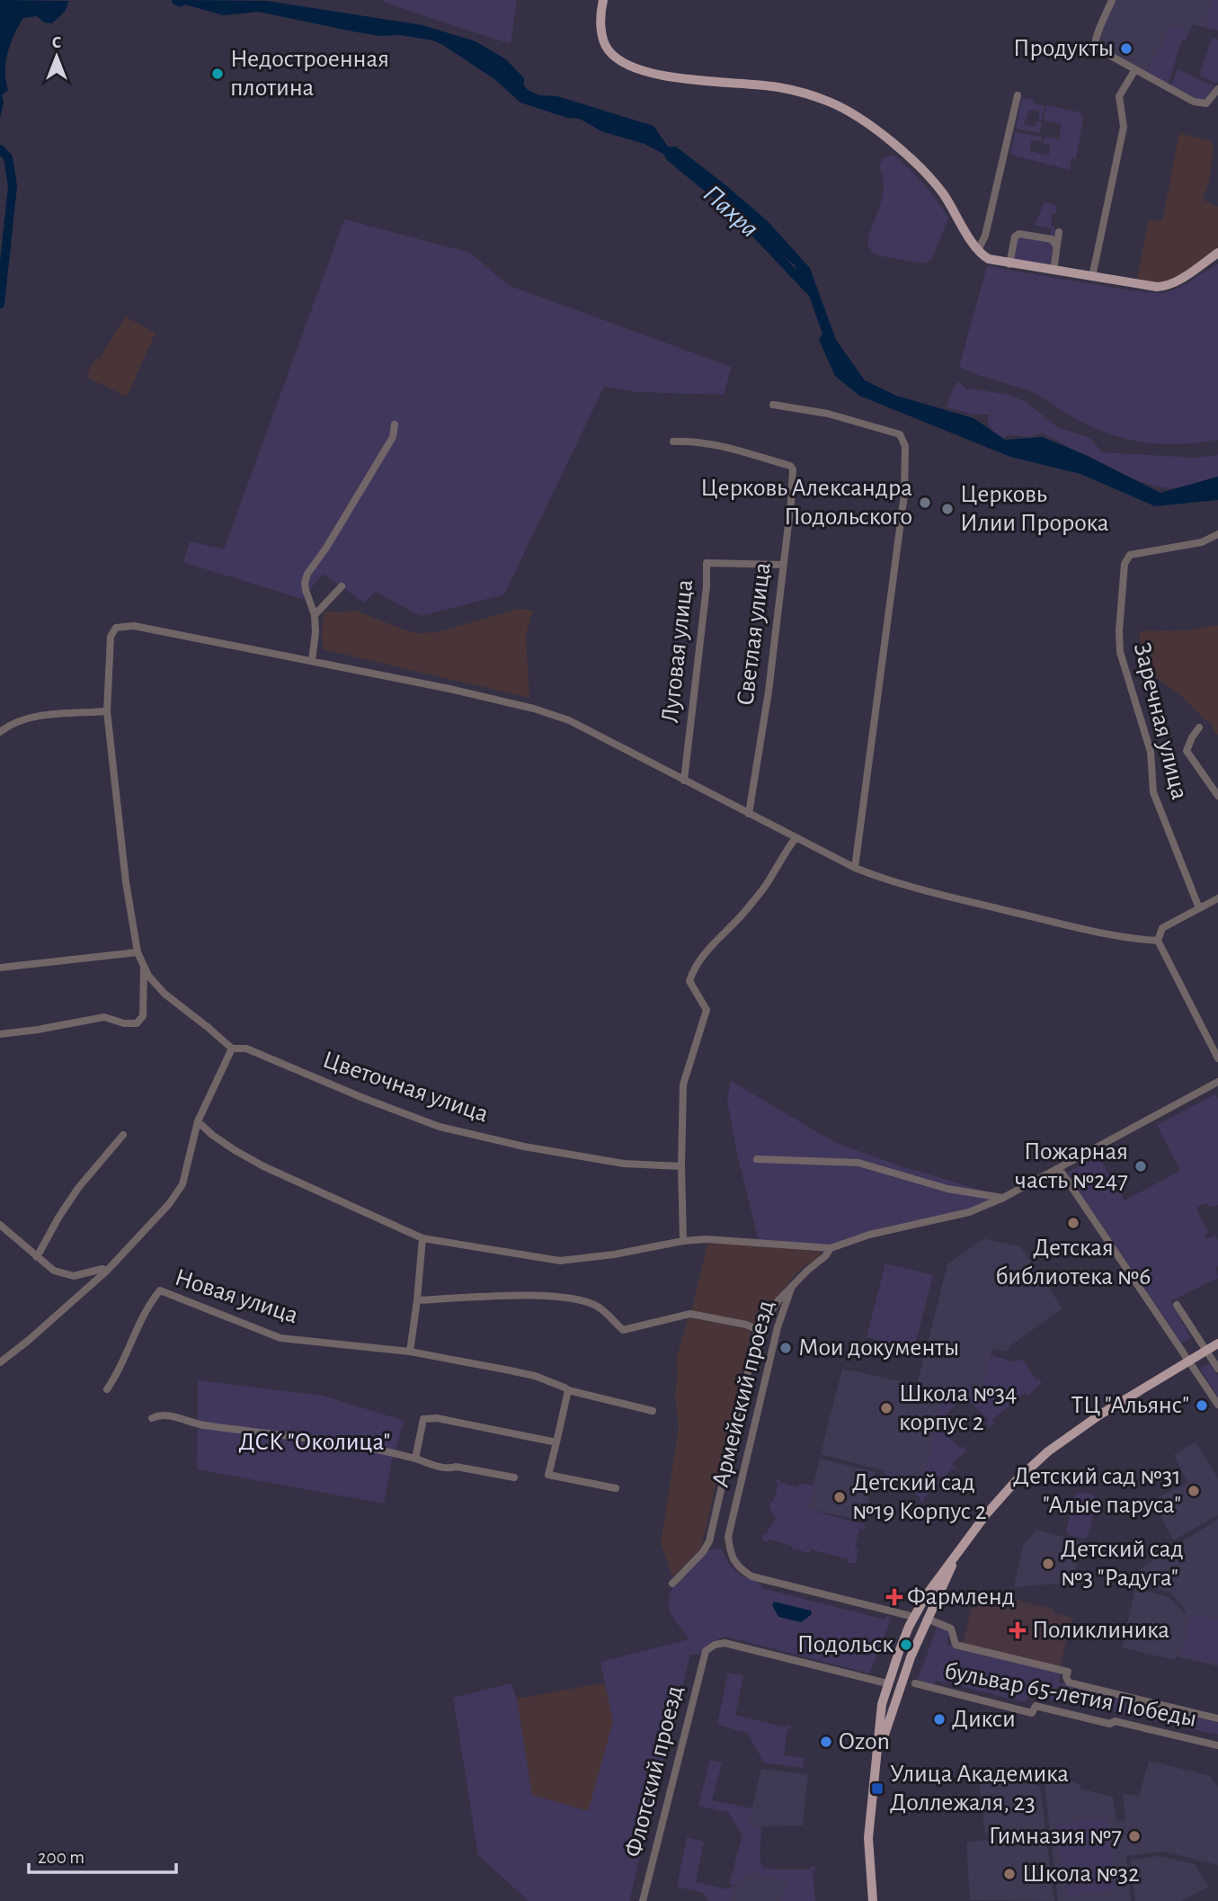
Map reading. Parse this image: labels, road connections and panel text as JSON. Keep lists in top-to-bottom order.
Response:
{
  "streets": {
    "street": [
      "Светлая улица",
      "Луговая улица",
      "Заречная улица",
      "Цветочная улица",
      "Новая улица",
      "Армейский проезд",
      "бульвар 65-летия Победы",
      "Флотский проезд"
    ]
  },
  "crossings": [
    ["Светлая улица", "Луговая улица"]
  ],
  "water": ["Пахра"],
  "parks": ["ДСК \"Околица\""],
  "places": {
    "other": [
      "Продукты",
      "Недостроенная плотина",
      "Церковь Александра Подольского",
      "Церковь Илии Пророка",
      "Пожарная часть №247",
      "Детская библиотека №6",
      "Мои документы",
      "ТЦ \"Альянс\"",
      "Школа №34 корпус 2",
      "Детский сад №31 \"Алые паруса\"",
      "Детский сад №19 Корпус 2",
      "Детский сад №3 \"Радуга\"",
      "Подольск",
      "Дикси",
      "Ozon",
      "Гимназия №7",
      "Школа №32"
    ],
    "health": ["Фармленд", "Поликлиника"],
    "transit": ["Улица Академика Доллежаля, 23"]
  },
  "scale_bar": "200 m",
  "north": "top"
}
